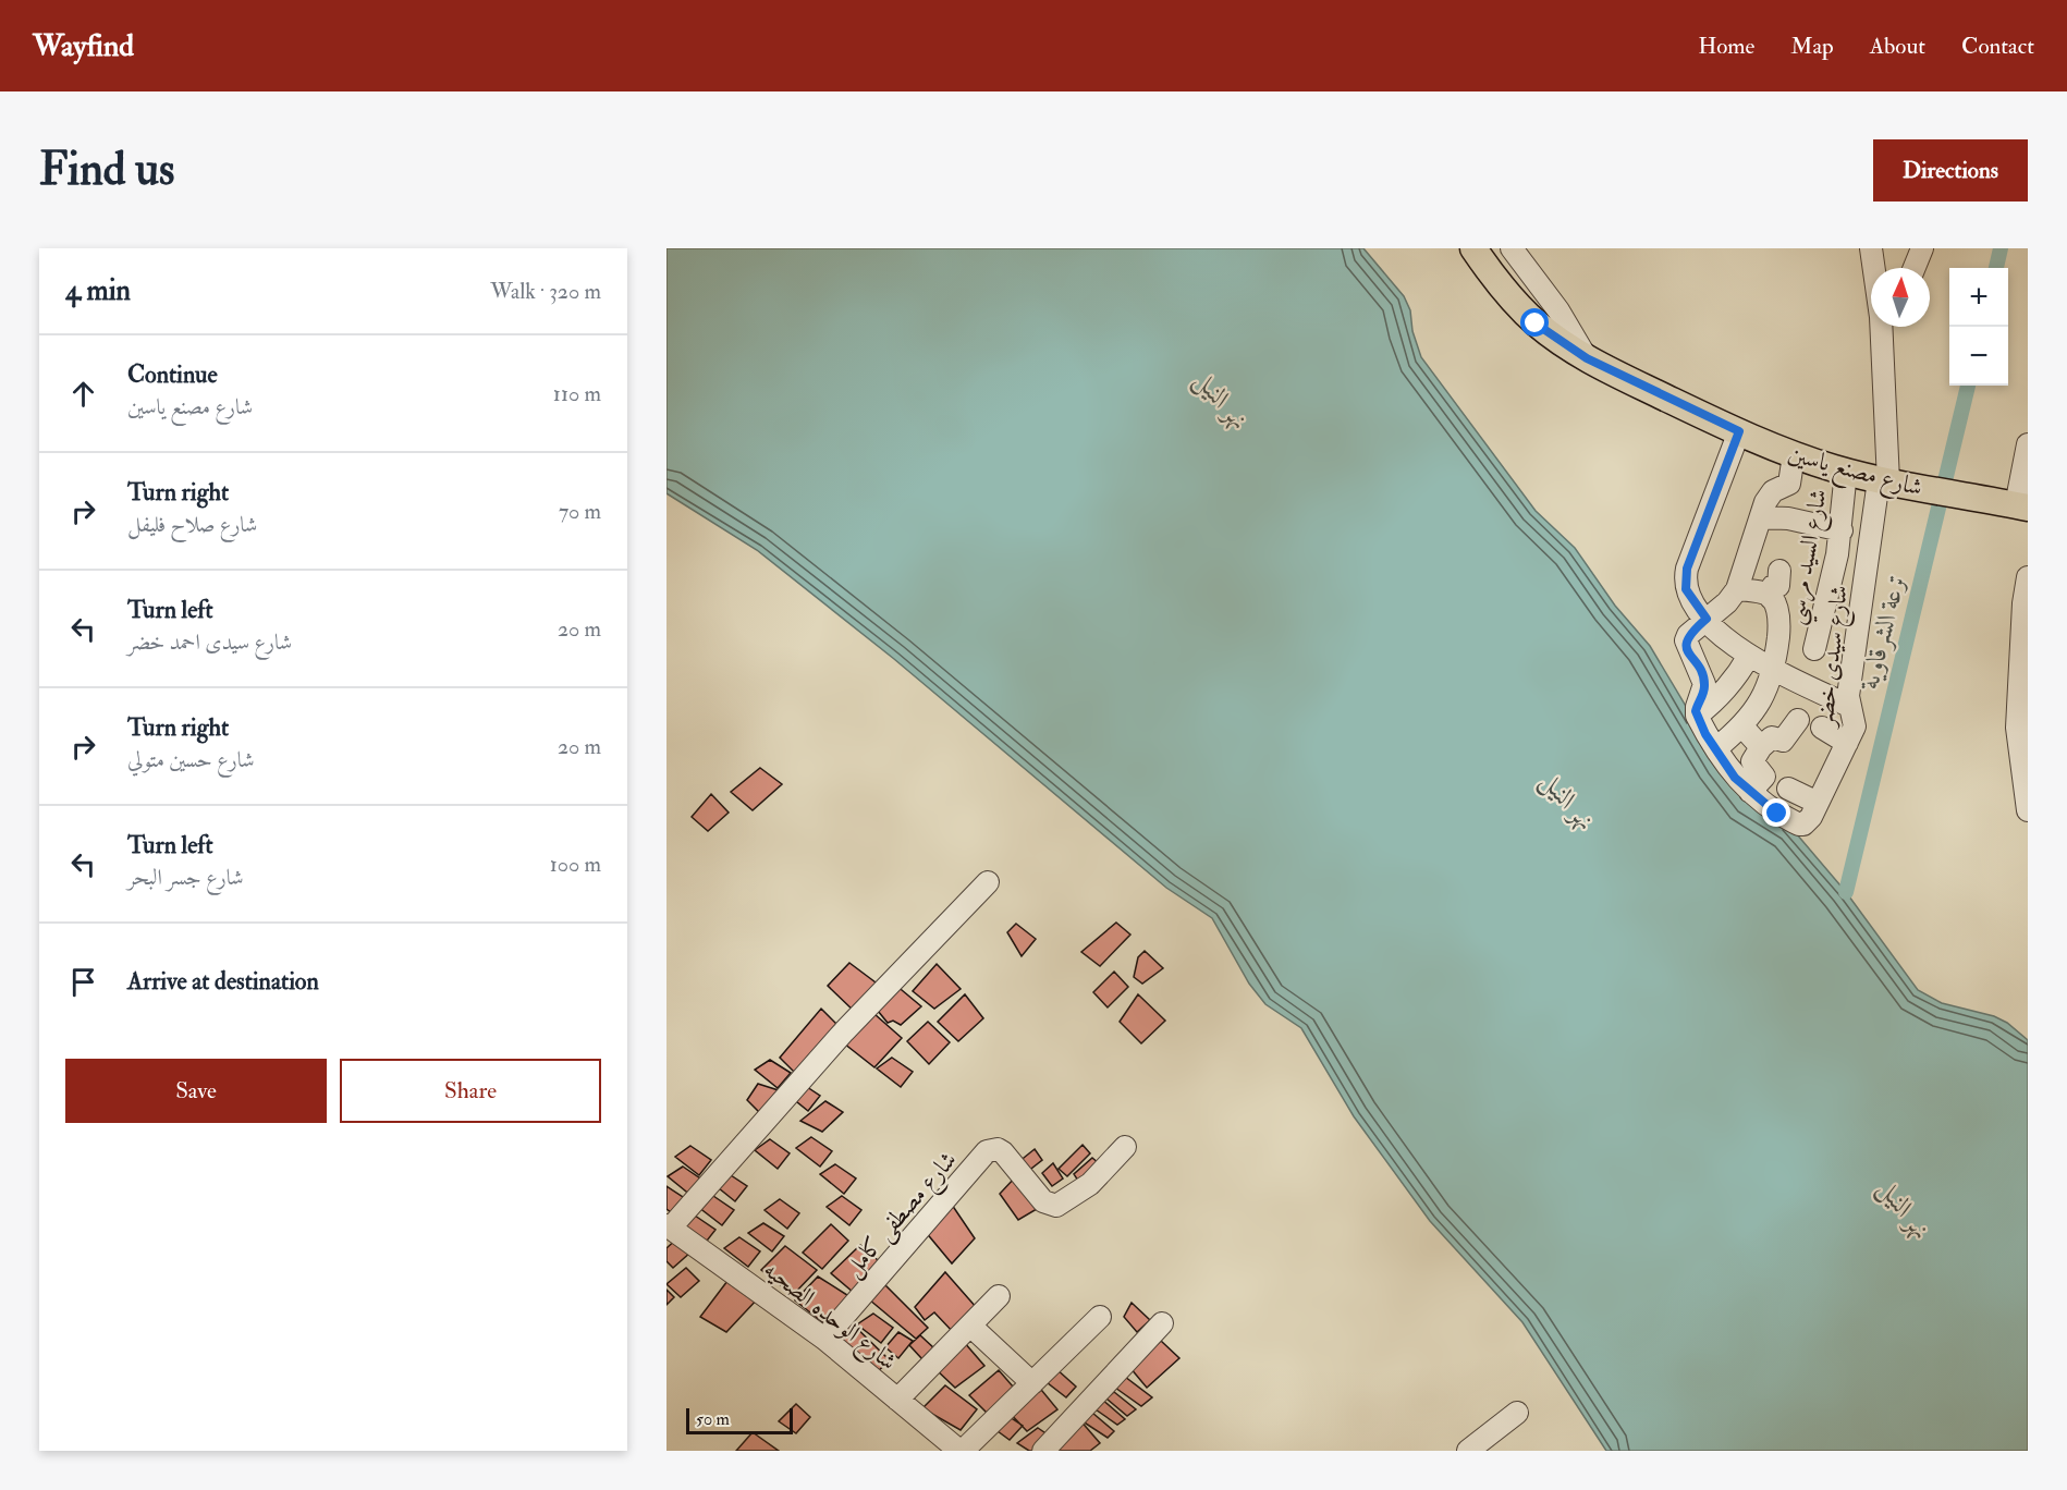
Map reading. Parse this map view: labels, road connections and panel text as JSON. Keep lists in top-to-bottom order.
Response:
{
  "streets": {
    "main road": ["شارع مصنع ياسين"],
    "street": [
      "شارع السيد مرسي",
      "شارع سيدى خضر",
      "شارع مصطفى كامل",
      "شارع الوحده الصحيه"
    ]
  },
  "crossings": [
    ["شارع مصنع ياسين", "شارع السيد مرسي"],
    ["شارع مصنع ياسين", "شارع سيدى خضر"],
    ["شارع مصطفى كامل", "شارع الوحده الصحيه"]
  ],
  "water": ["نهر النيل", "ترعة الشرقاوية"],
  "scale_bar": "50 m",
  "north": "top",
  "page": {
    "header": "Wayfind",
    "nav": [
      "Home",
      "Map",
      "About",
      "Contact"
    ],
    "buttons": [
      "Directions",
      ["Save", "Share"]
    ],
    "title": "Find us",
    "heading": ["4 min", "Walk · 320 m"],
    "map_buttons": ["+", "−"],
    "list": [
      ["Continue", "شارع مصنع ياسين", "110 m"],
      ["Turn right", "شارع صلاح فليفل", "70 m"],
      ["Turn left", "شارع سيدى احمد خضر", "20 m"],
      ["Turn right", "شارع حسين متولي", "20 m"],
      ["Turn left", "شارع جسر البحر", "100 m"],
      "Arrive at destination"
    ],
    "scale": "50 m"
  }
}
